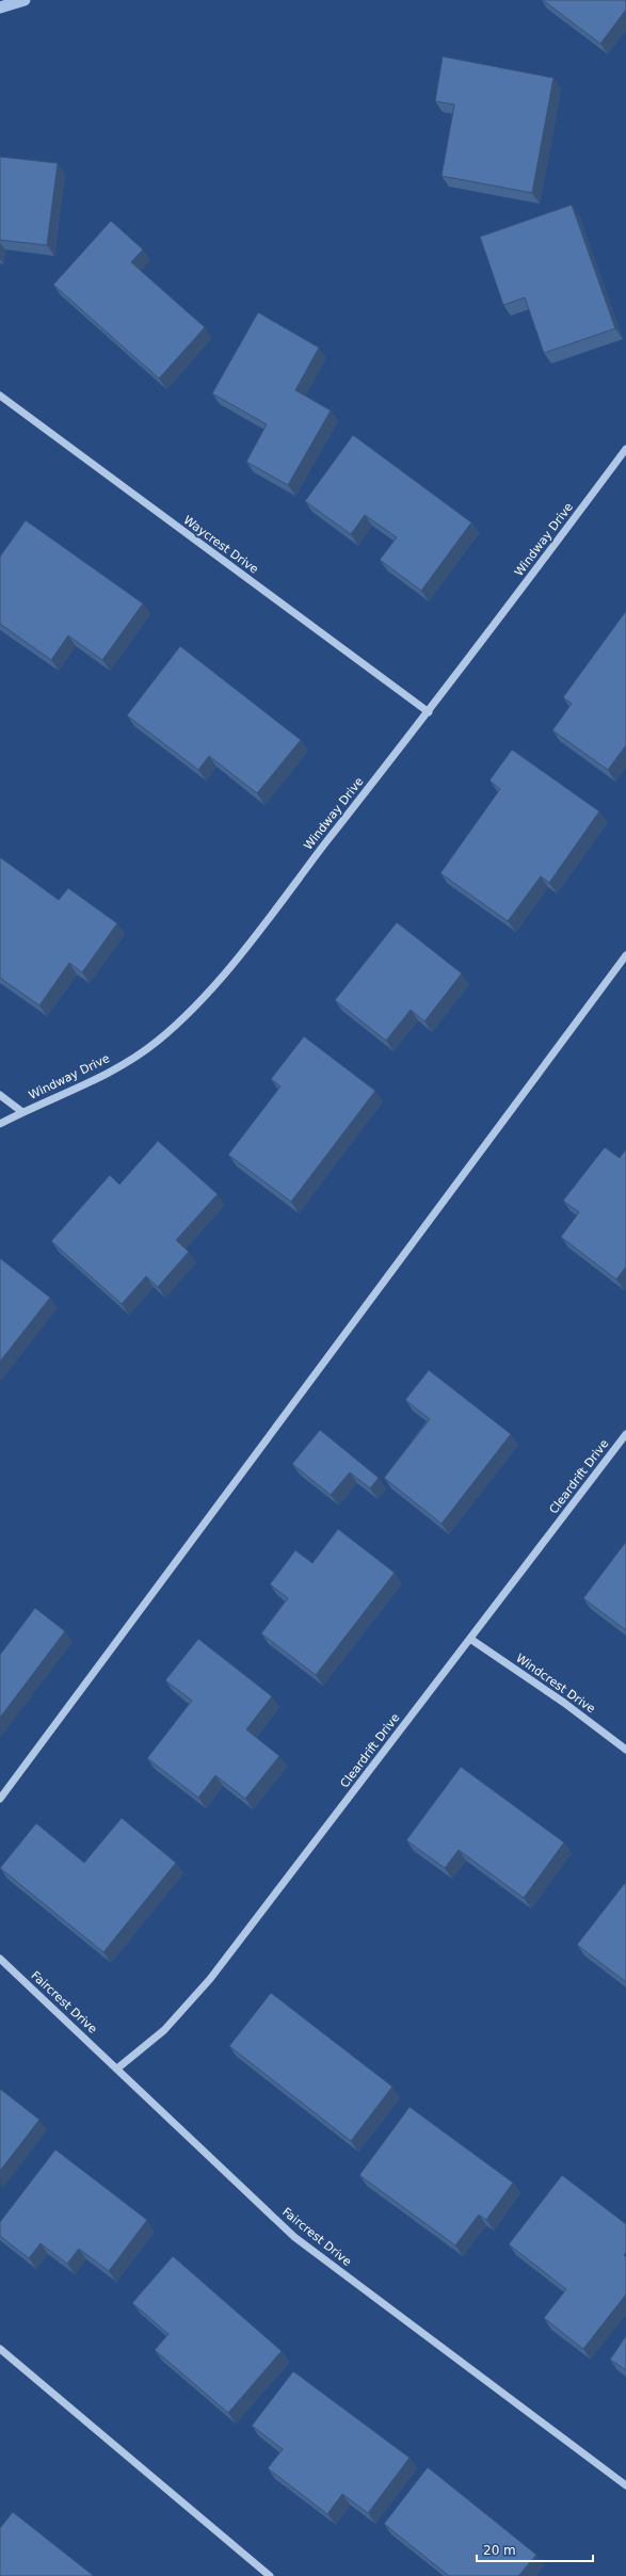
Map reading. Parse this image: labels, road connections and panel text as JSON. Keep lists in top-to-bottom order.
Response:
{
  "streets": {
    "street": [
      "Windway Drive",
      "Waycrest Drive",
      "Cleardrift Drive",
      "Windcrest Drive",
      "Faircrest Drive"
    ]
  },
  "crossings": [
    ["Windway Drive", "Waycrest Drive"],
    ["Cleardrift Drive", "Windcrest Drive"],
    ["Cleardrift Drive", "Faircrest Drive"]
  ],
  "scale_bar": "20 m"
}
